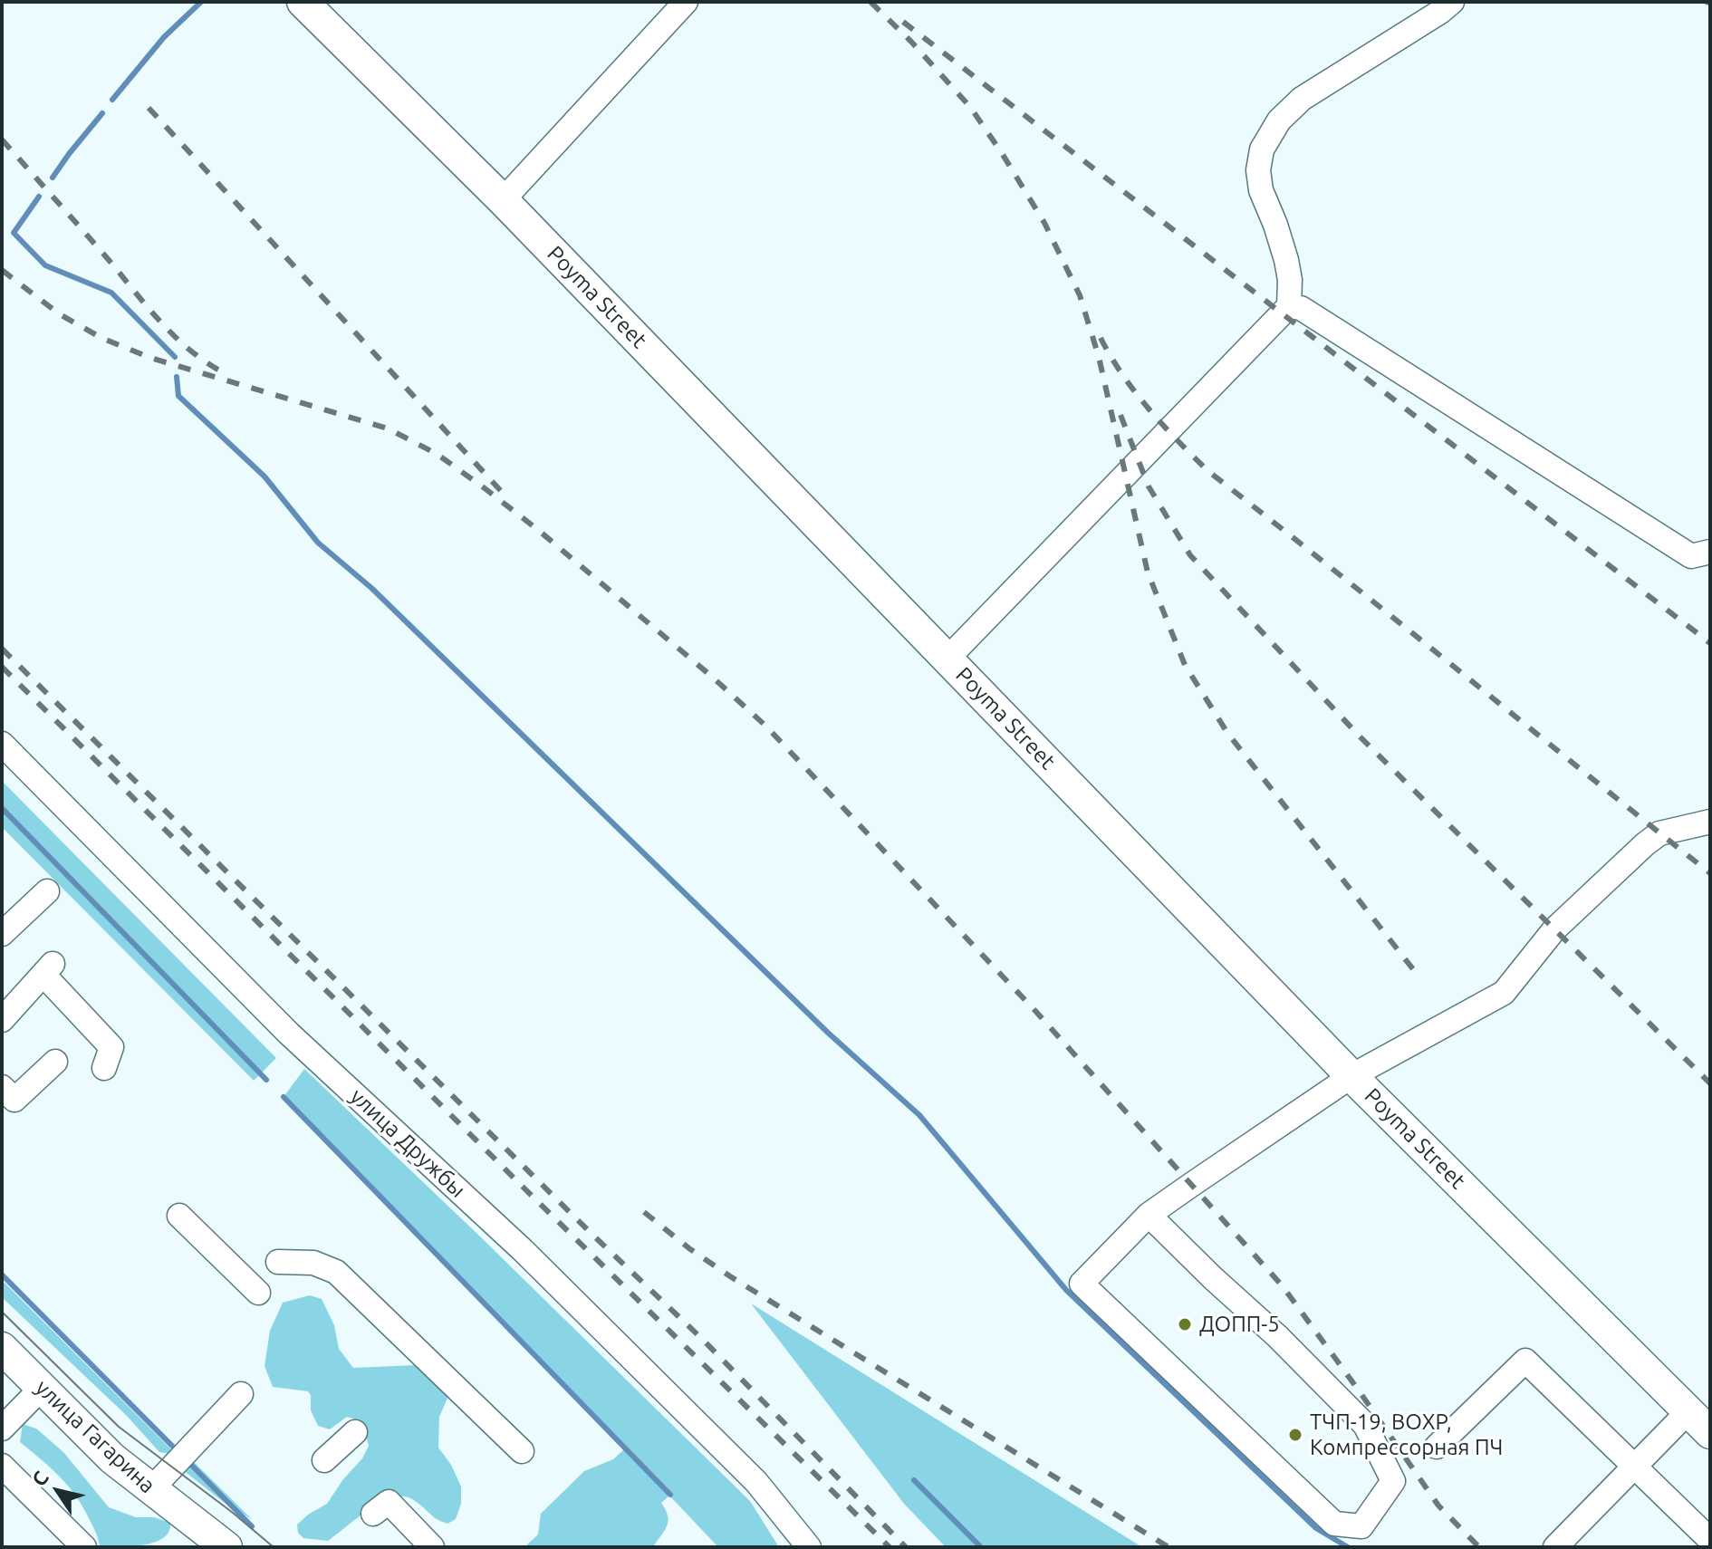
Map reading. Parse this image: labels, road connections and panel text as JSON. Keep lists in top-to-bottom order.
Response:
{
  "streets": {
    "main road": ["Poyma Street", "улица Гагарина"],
    "street": ["улица Дружбы"]
  },
  "places": ["ДОПП-5", "ТЧП-19, ВОХР, Компрессорная ПЧ"],
  "north": "top left"
}
